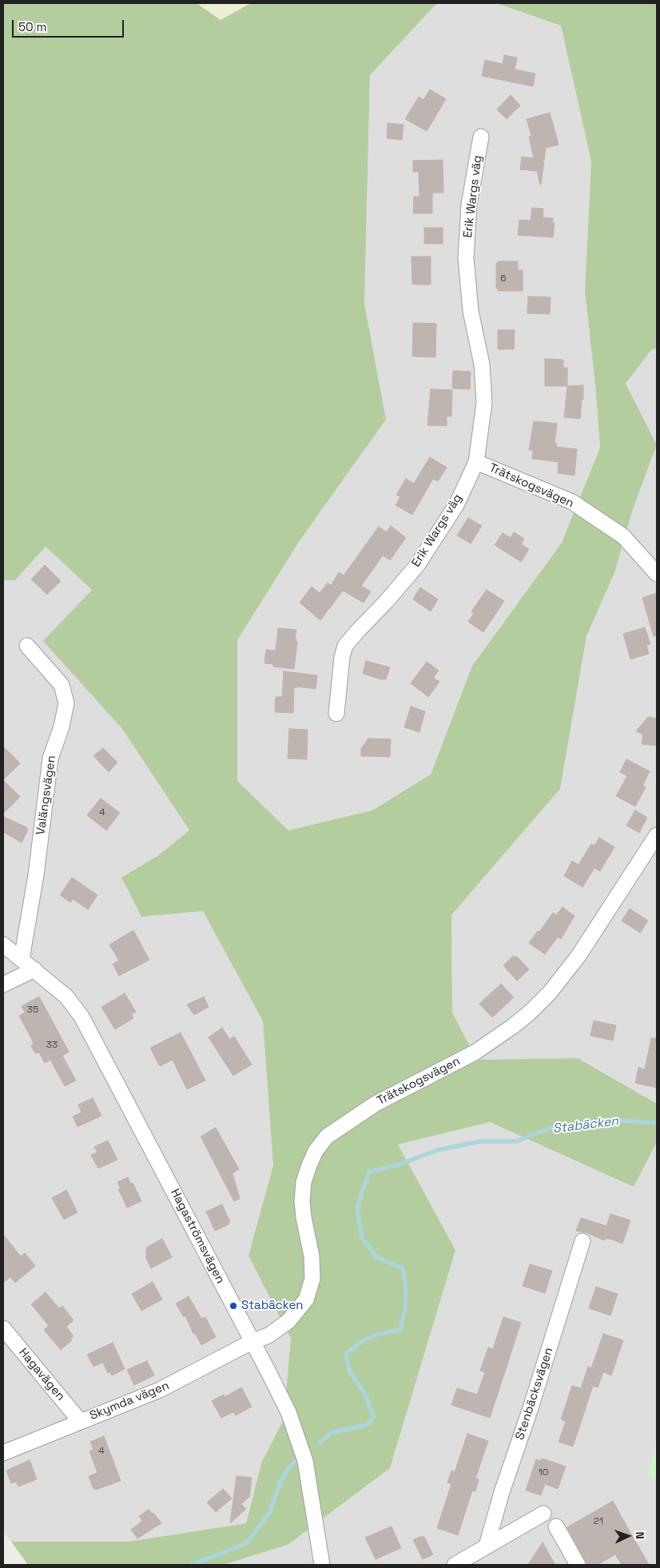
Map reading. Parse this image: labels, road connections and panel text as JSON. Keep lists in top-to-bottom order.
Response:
{
  "streets": {
    "street": [
      "Erik Wargs väg",
      "Trätskogsvägen",
      "Valängsvägen",
      "Hagaströmsvägen",
      "Hagavägen",
      "Stenbäcksvägen",
      "Skymda vägen"
    ]
  },
  "crossings": [
    ["Erik Wargs väg", "Trätskogsvägen"],
    ["Trätskogsvägen", "Hagaströmsvägen"],
    ["Trätskogsvägen", "Skymda vägen"],
    ["Valängsvägen", "Hagaströmsvägen"],
    ["Hagaströmsvägen", "Skymda vägen"],
    ["Hagavägen", "Skymda vägen"]
  ],
  "water": ["Stabäcken"],
  "places": ["Stabäcken"],
  "house_numbers": [
    "6",
    "4",
    "35",
    "33",
    "4",
    "10",
    "21"
  ],
  "scale_bar": "50 m",
  "north": "right"
}
